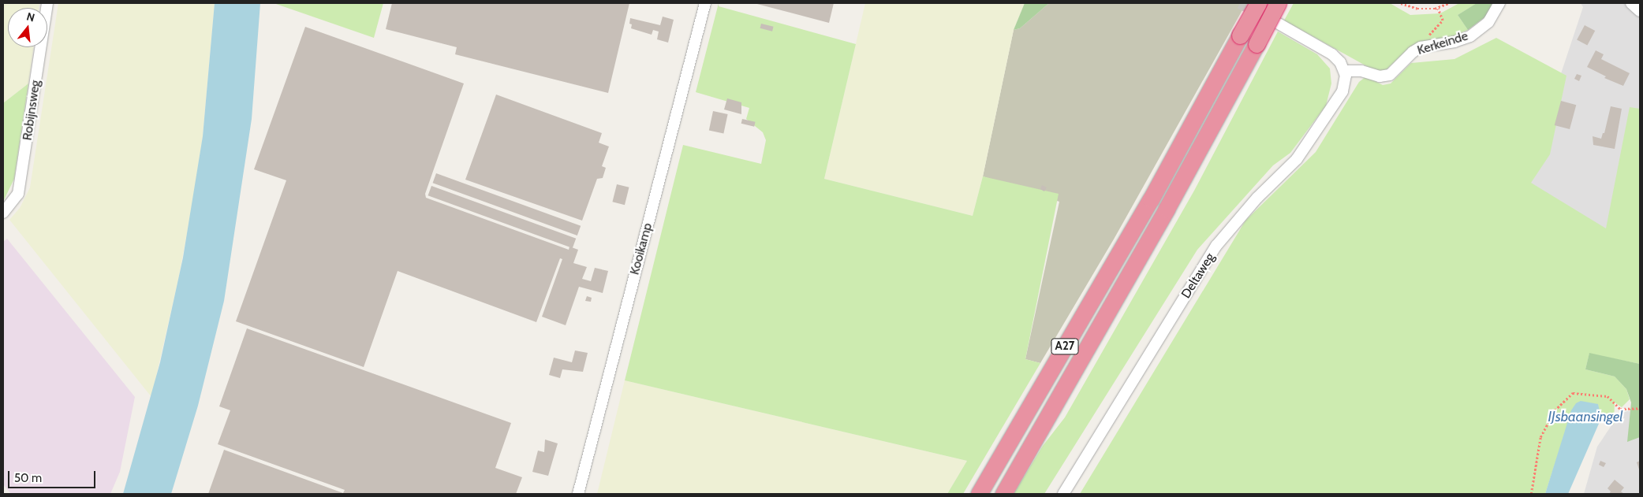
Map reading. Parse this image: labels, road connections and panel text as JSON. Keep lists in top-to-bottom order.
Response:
{
  "streets": {
    "highway": ["A27"],
    "street": [
      "Kerkeinde",
      "Robijnsweg",
      "Kooikamp",
      "Deltaweg"
    ]
  },
  "crossings": [
    ["Kerkeinde", "Deltaweg"]
  ],
  "water": ["IJsbaansingel"],
  "scale_bar": "50 m",
  "north": "top"
}
